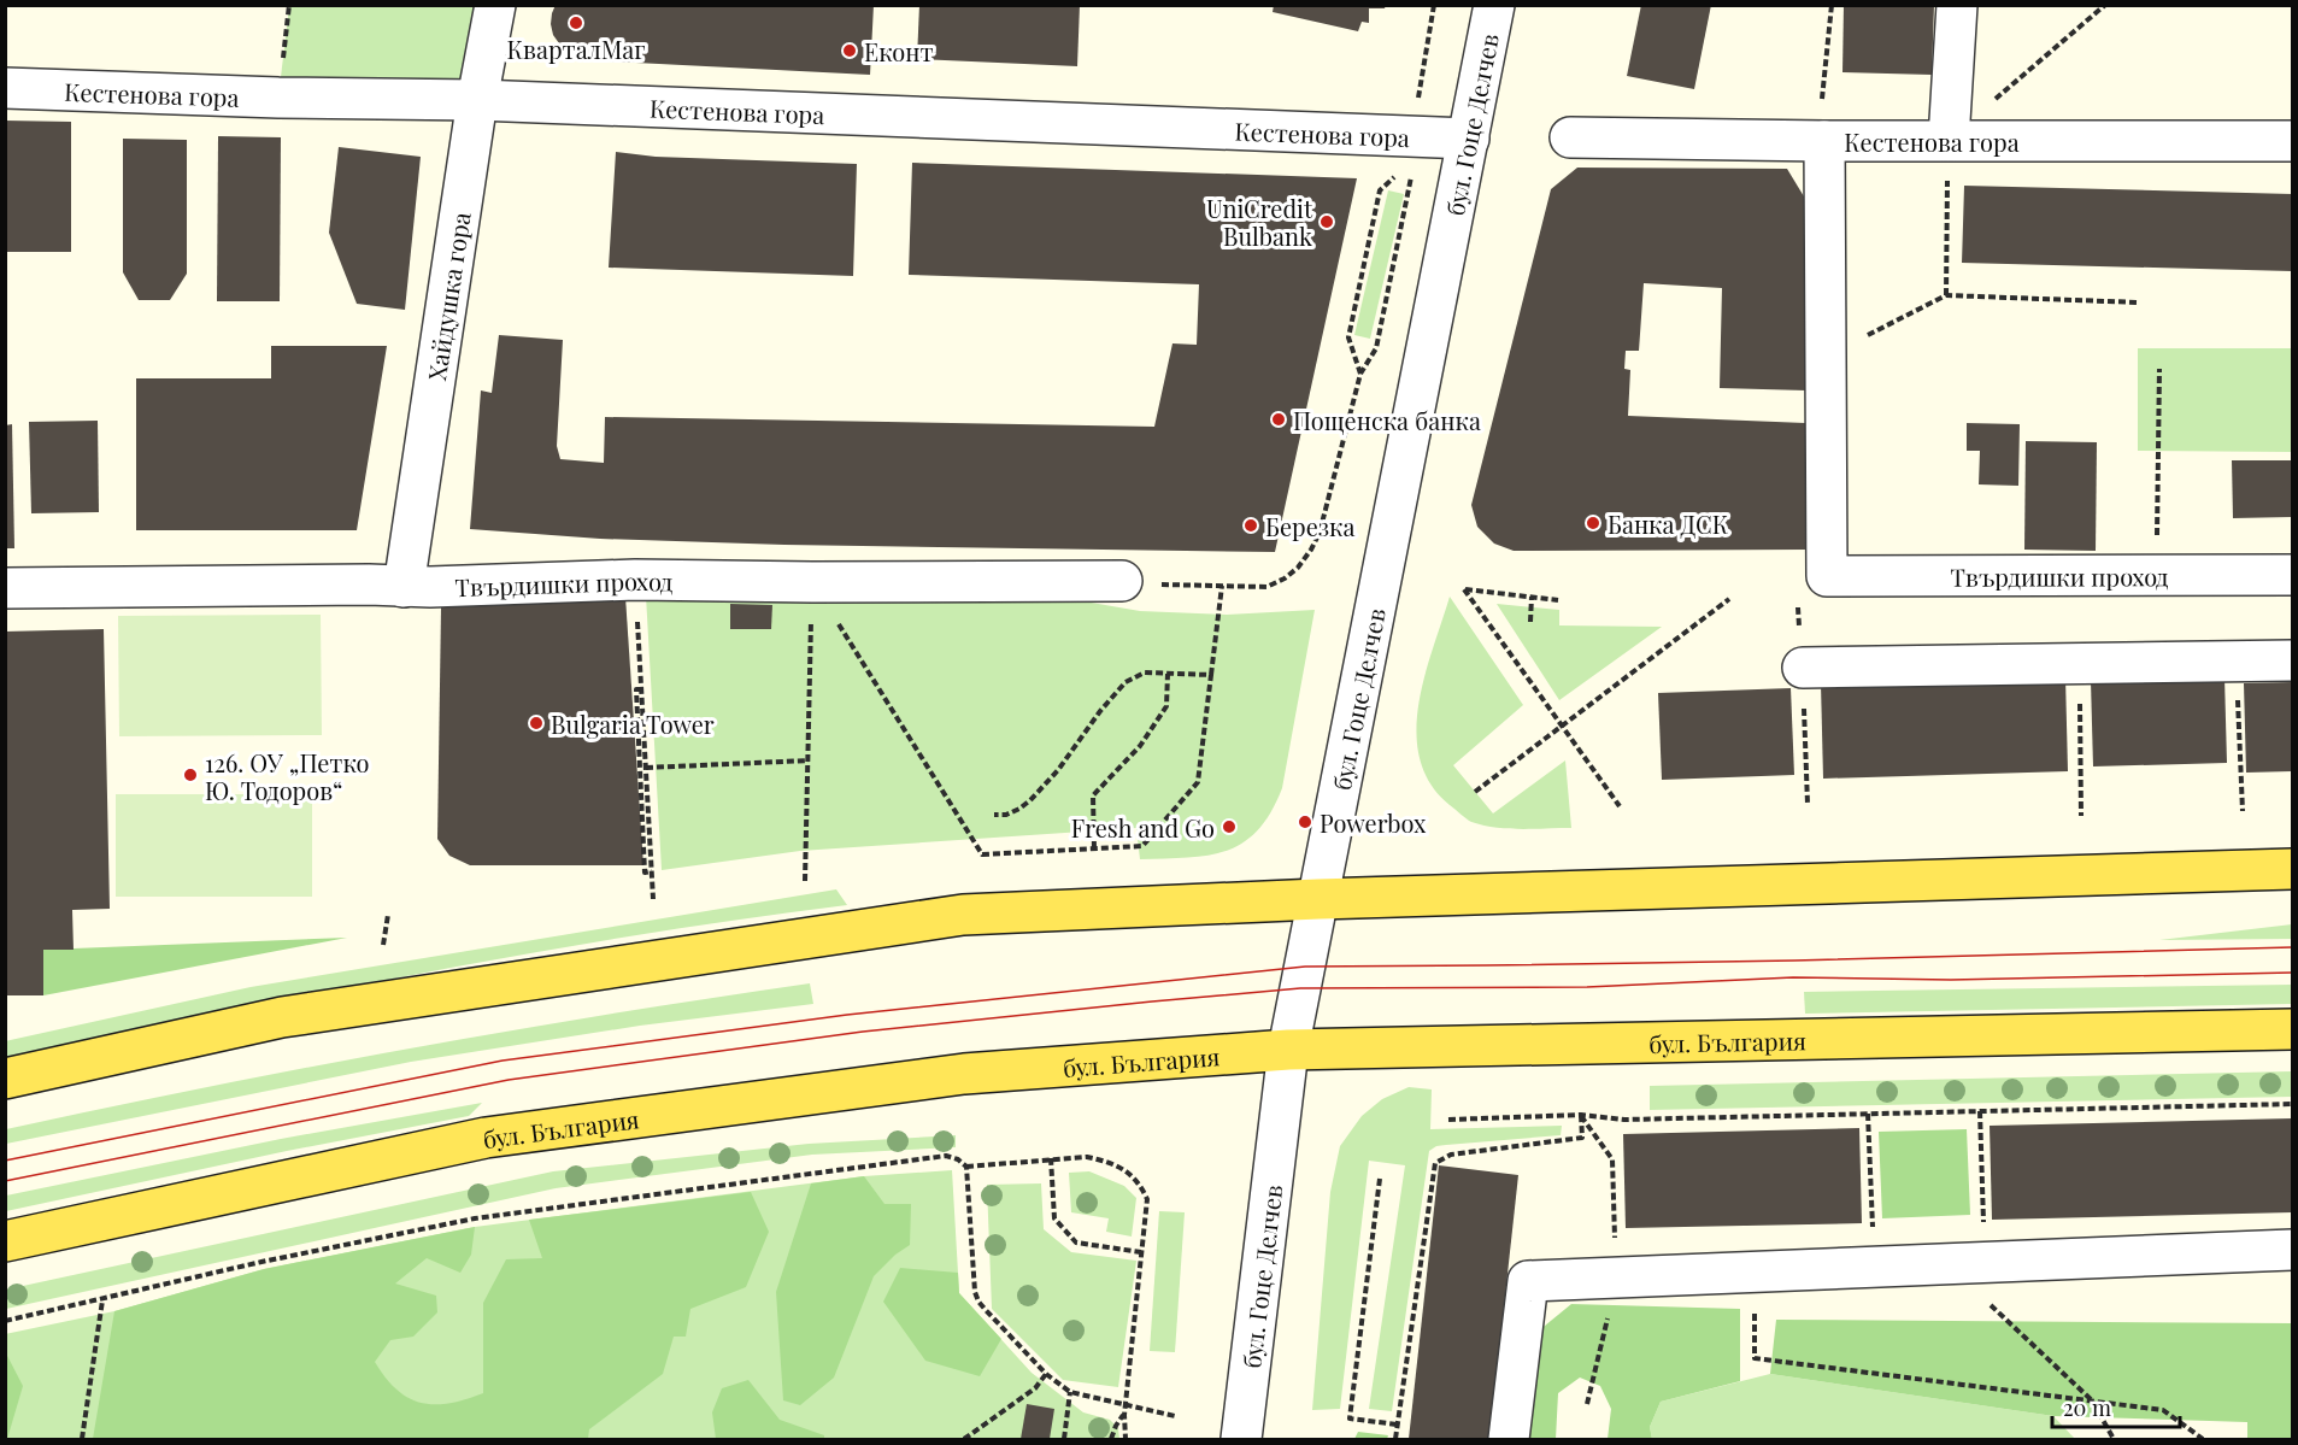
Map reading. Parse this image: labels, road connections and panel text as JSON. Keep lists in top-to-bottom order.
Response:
{
  "streets": {
    "main road": ["бул. България"],
    "street": [
      "Кестенова гора",
      "бул. Гоце Делчев",
      "Хайдушка гора",
      "Твърдишки проход"
    ]
  },
  "crossings": [
    ["Кестенова гора", "бул. Гоце Делчев"],
    ["Кестенова гора", "Хайдушка гора"],
    ["Кестенова гора", "Твърдишки проход"],
    ["бул. Гоце Делчев", "бул. България"],
    ["Хайдушка гора", "Твърдишки проход"]
  ],
  "places": [
    "КварталМаг",
    "Еконт",
    "UniCredit Bulbank",
    "Пощенска банка",
    "Банка ДСК",
    "Березка",
    "Bulgaria Tower",
    "126. ОУ „Петко Ю. Тодоров“",
    "Powerbox",
    "Fresh and Go"
  ],
  "scale_bar": "20 m"
}
